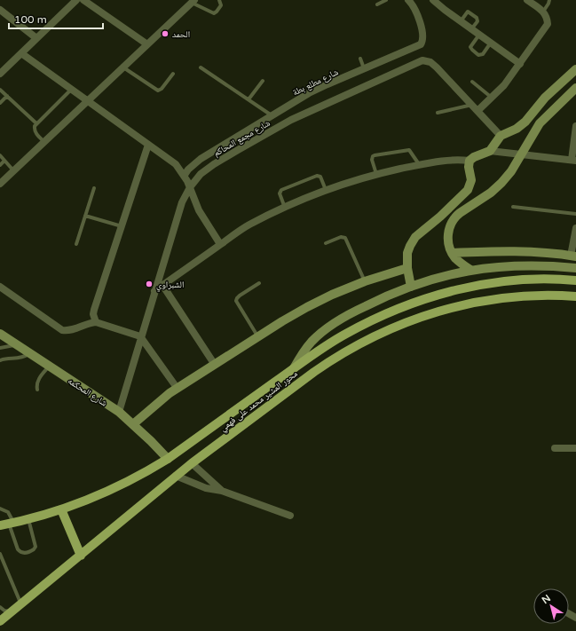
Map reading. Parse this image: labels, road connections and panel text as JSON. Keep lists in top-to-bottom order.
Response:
{
  "streets": {
    "main road": ["محور المشير محمد على فهمي"],
    "street": ["شارع مطلع بطة", "شارع مجمع المحاكم", "شارع المحكمه"]
  },
  "crossings": [
    ["شارع مجمع المحاكم", "شارع المحكمه"],
    ["شارع المحكمه", "محور المشير محمد على فهمي"]
  ],
  "places": ["الحمد", "الشبراوي"],
  "scale_bar": "100 m",
  "north": "top left"
}
